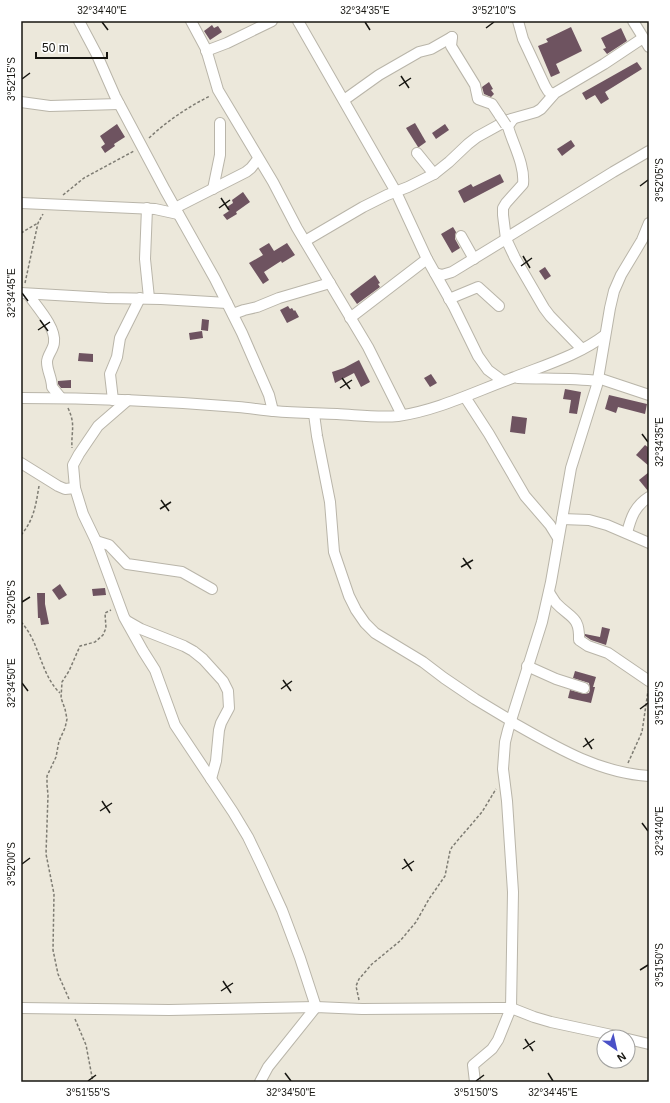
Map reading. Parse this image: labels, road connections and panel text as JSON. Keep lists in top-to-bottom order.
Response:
{
  "scale_bar": "50 m",
  "north": "bottom right",
  "coordinates": [
    "32°34'40\"E",
    "32°34'35\"E",
    "3°52'10\"S",
    "3°52'15\"S",
    "3°52'05\"S",
    "32°34'45\"E",
    "32°34'50\"E",
    "3°51'55\"S",
    "3°52'00\"S",
    "3°51'50\"S"
  ]
}
